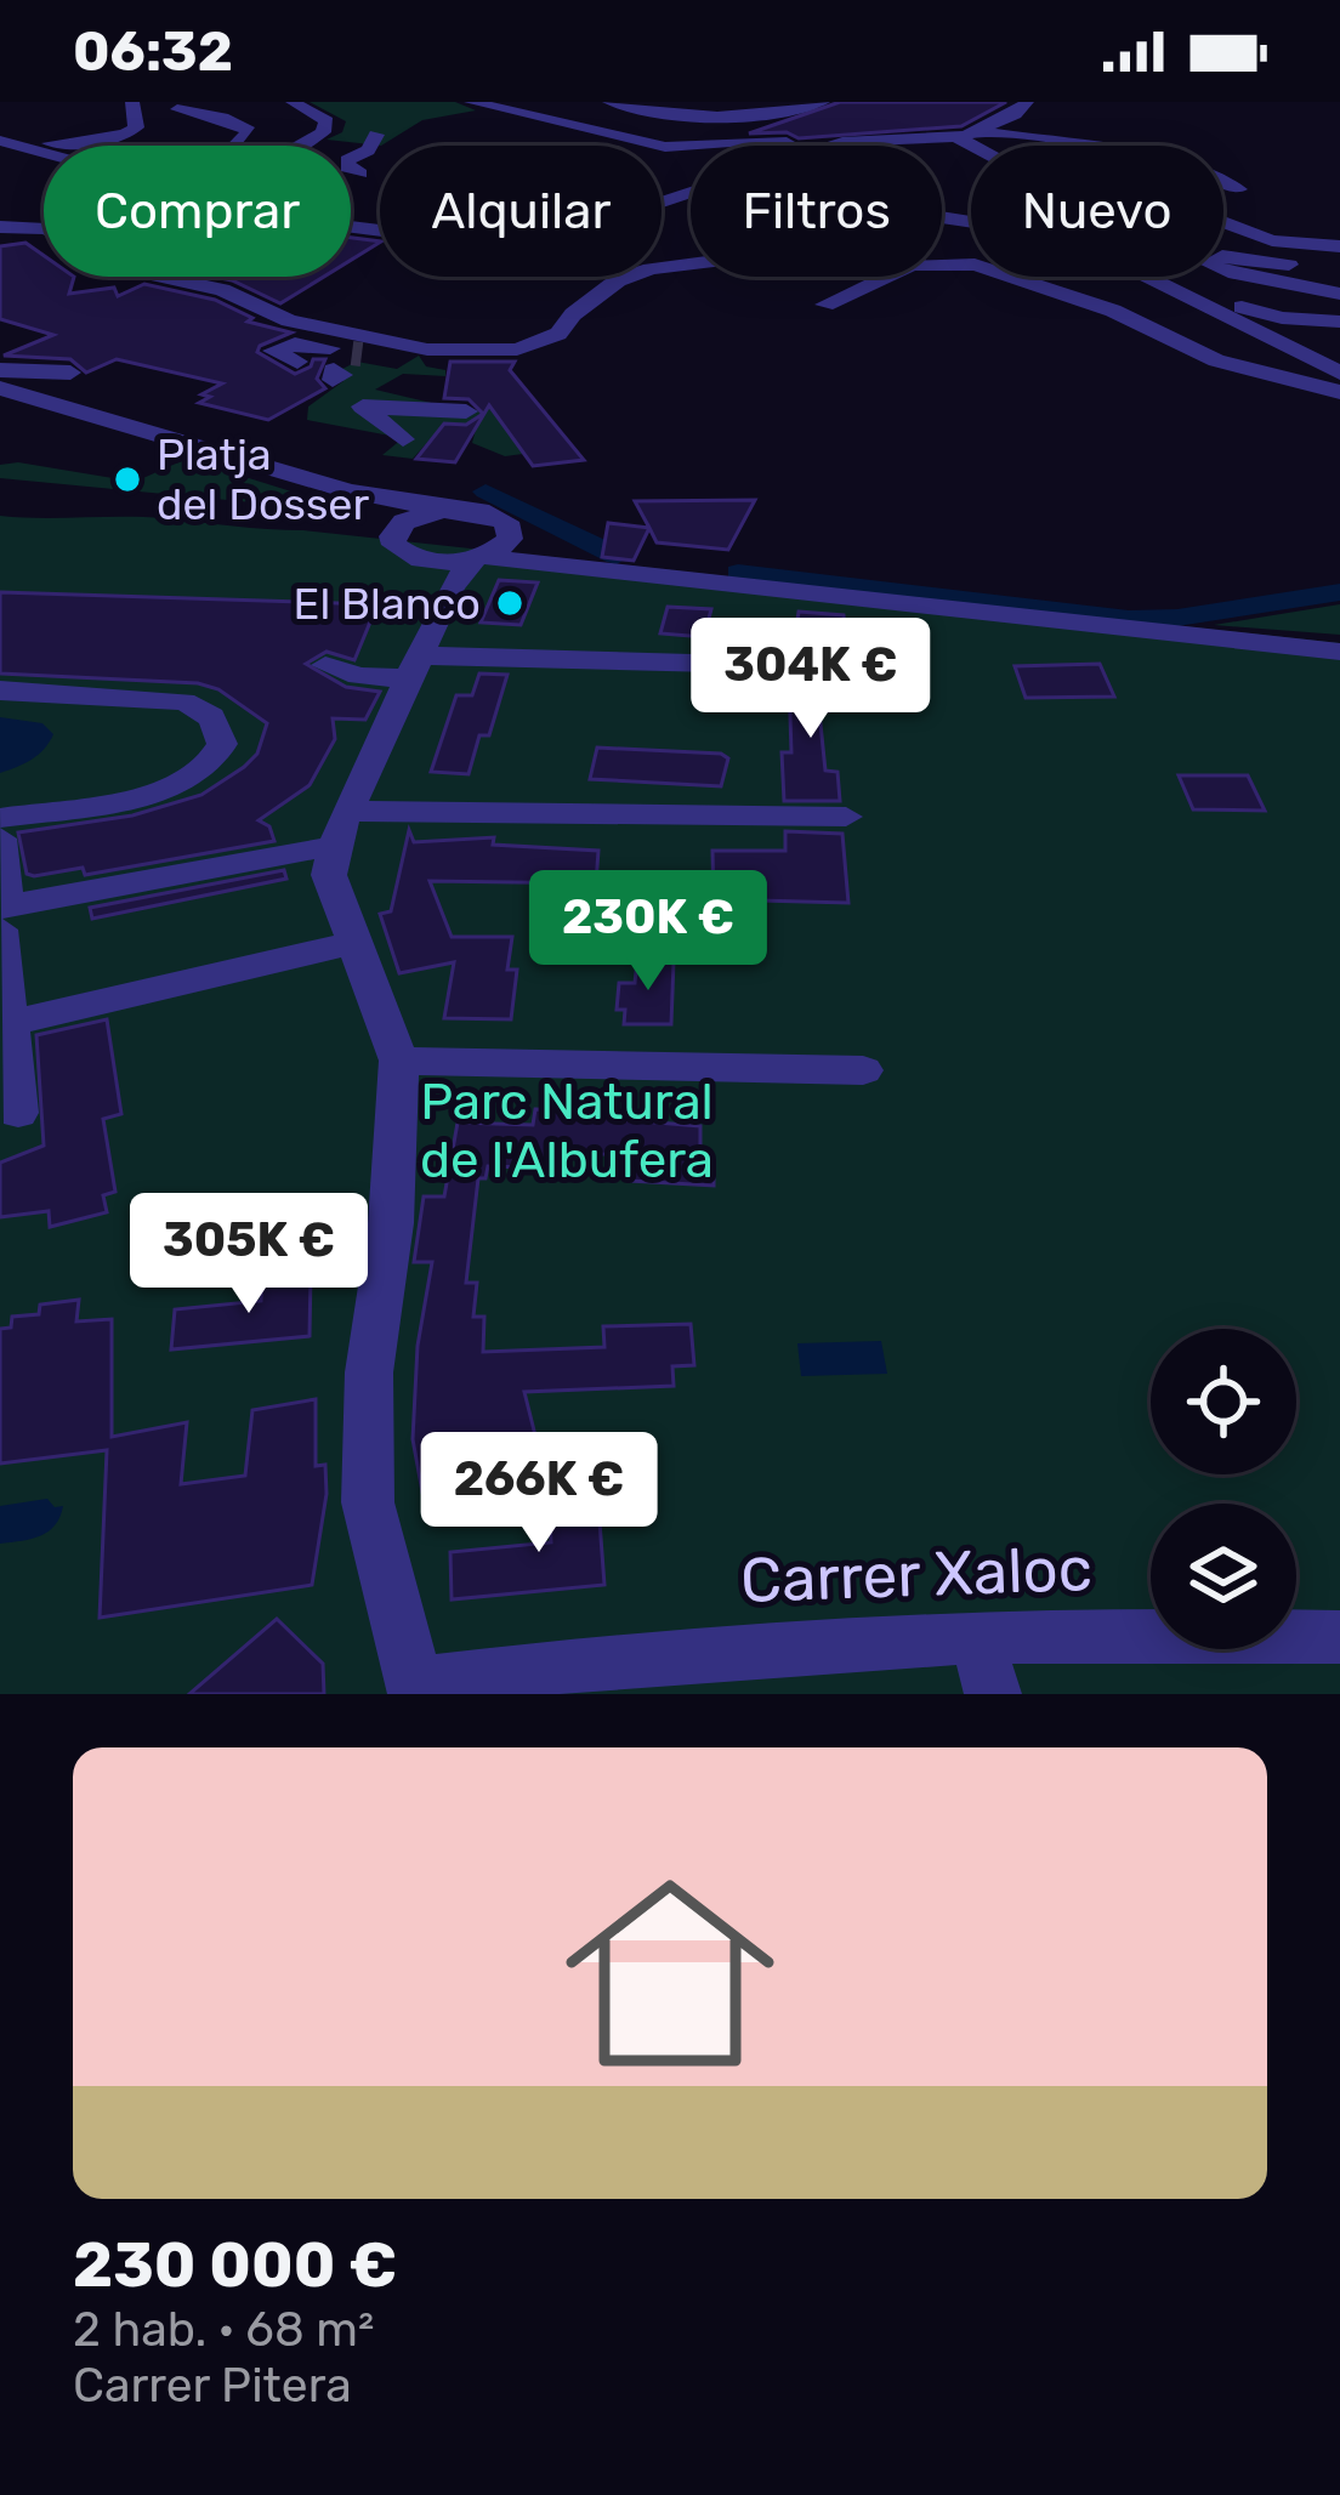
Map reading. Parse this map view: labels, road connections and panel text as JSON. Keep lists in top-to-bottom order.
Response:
{
  "streets": {
    "street": ["Carrer Xaloc"]
  },
  "parks": ["Parc Natural de l'Albufera"],
  "places": ["Platja del Dosser", "El Blanco"],
  "page": {
    "status": "06:32",
    "chip": [
      "Comprar",
      "Alquilar",
      "Filtros",
      "Nuevo"
    ],
    "price": [
      "304K €",
      "230K €",
      "305K €",
      "266K €"
    ],
    "list": [
      {
        "name": "230 000 €",
        "note": "2 hab. · 68 m² · Carrer Pitera"
      }
    ]
  }
}
